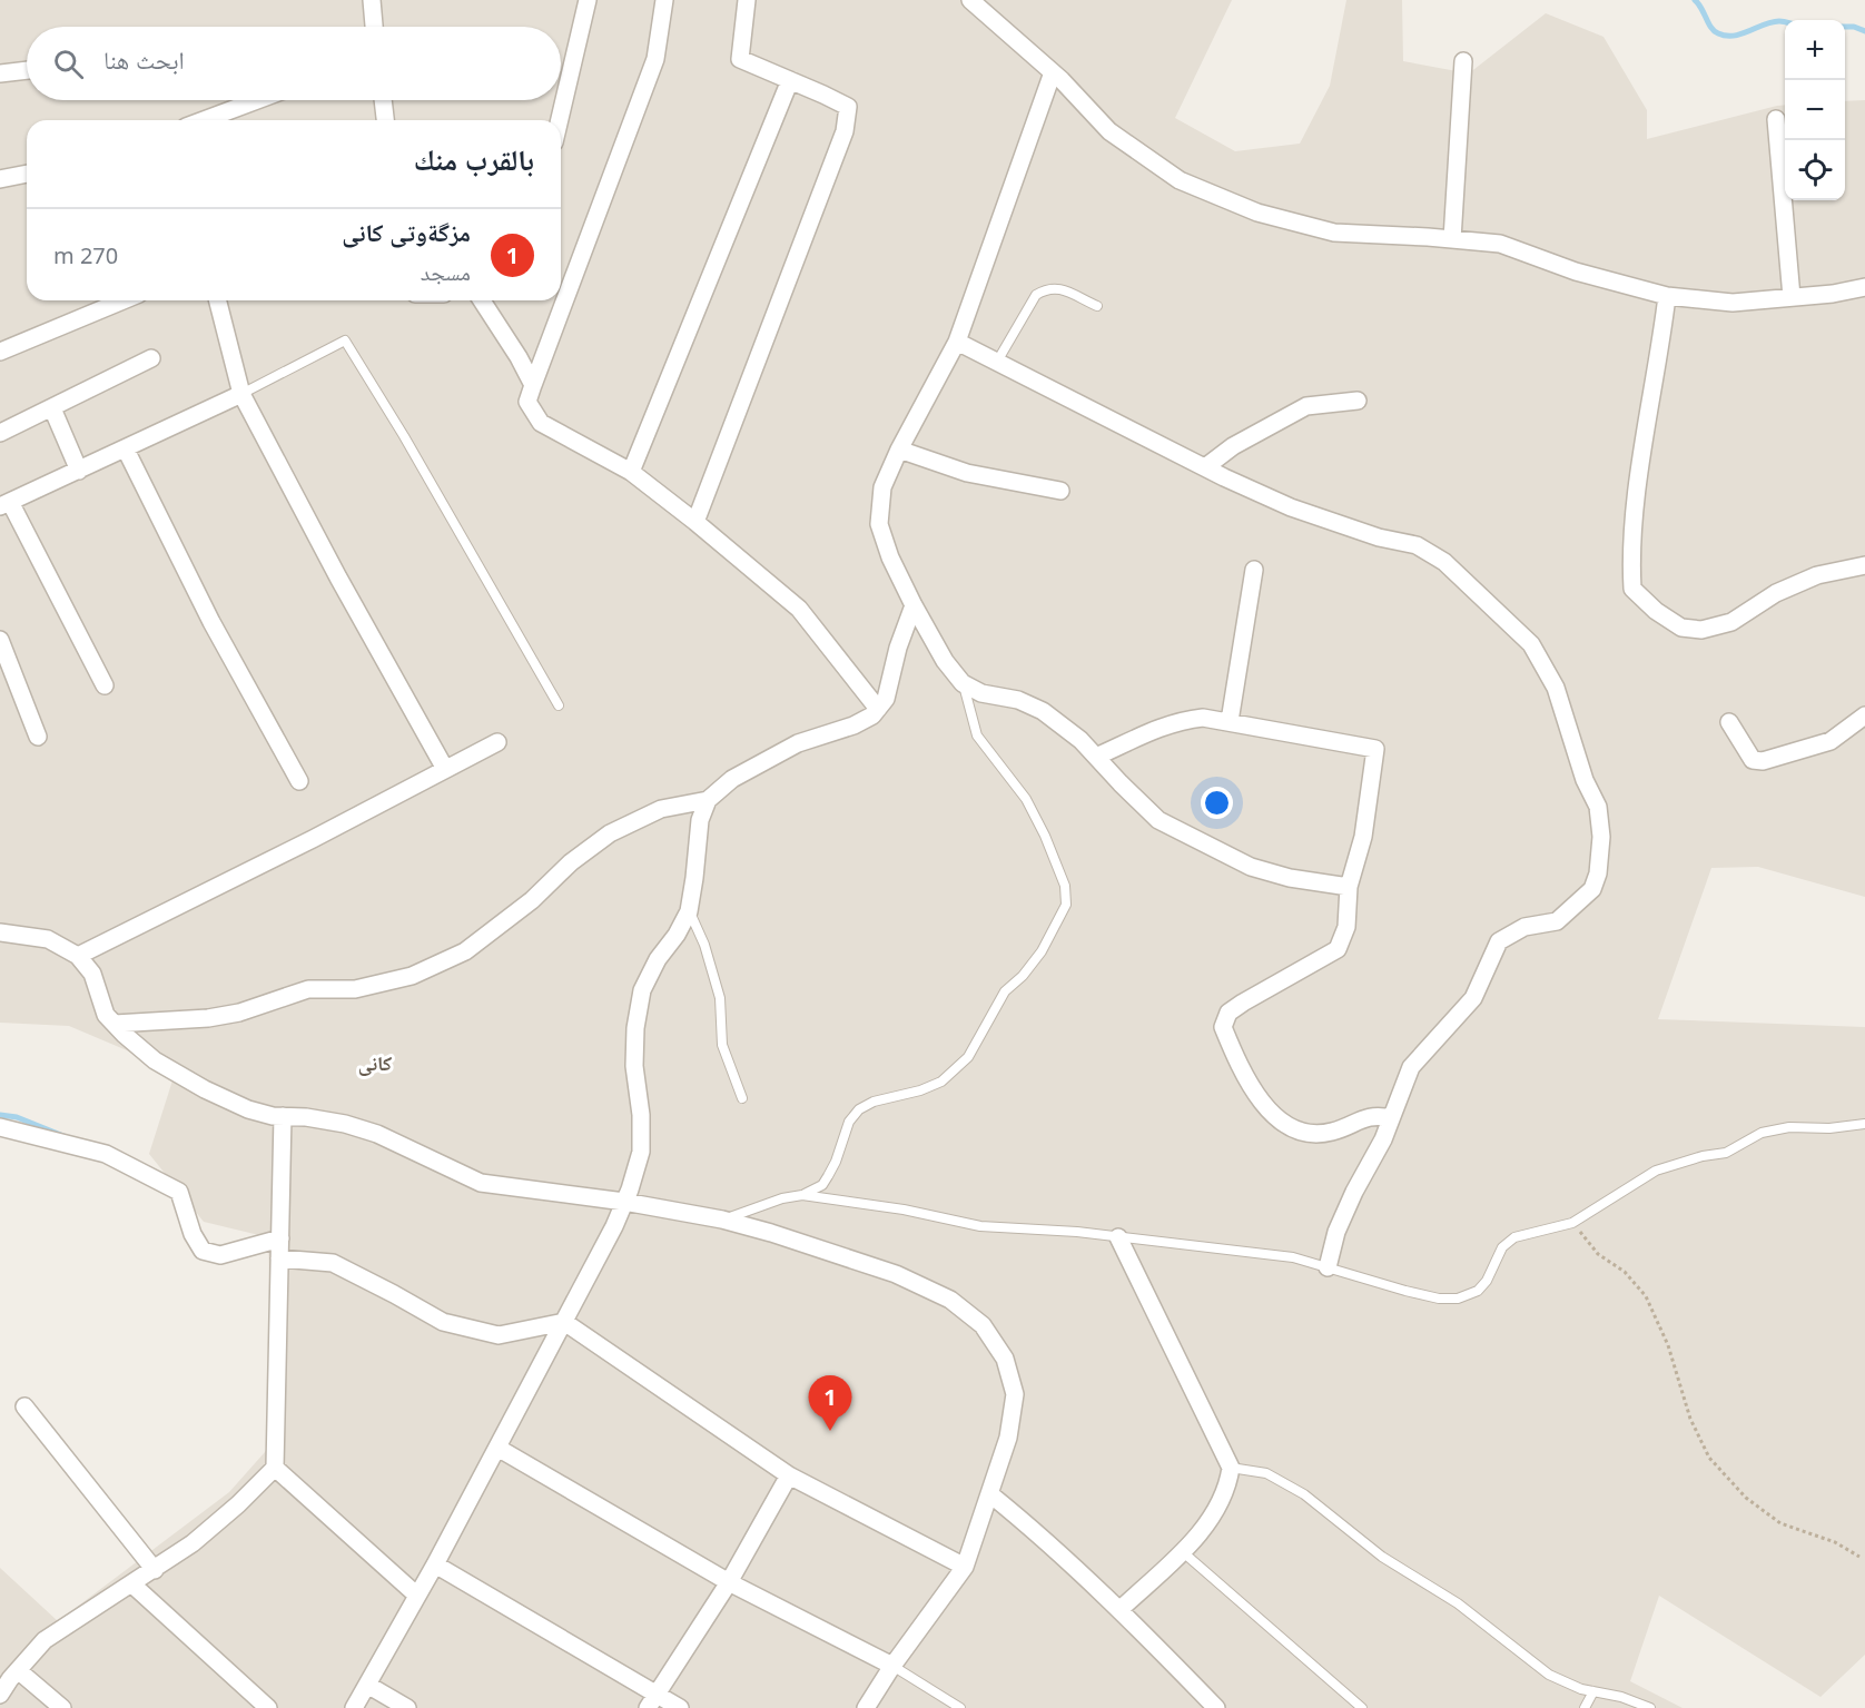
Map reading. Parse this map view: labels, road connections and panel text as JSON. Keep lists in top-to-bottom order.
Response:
{
  "districts": ["کانی"],
  "page": {
    "map_buttons": ["+", "−"],
    "search": "ابحث هنا",
    "heading": "بالقرب منك",
    "list": [
      {
        "mark": "1",
        "name": "مزگةوتی کانی",
        "note": "مسجد",
        "value": "270 m"
      }
    ],
    "pins": "1"
  }
}
